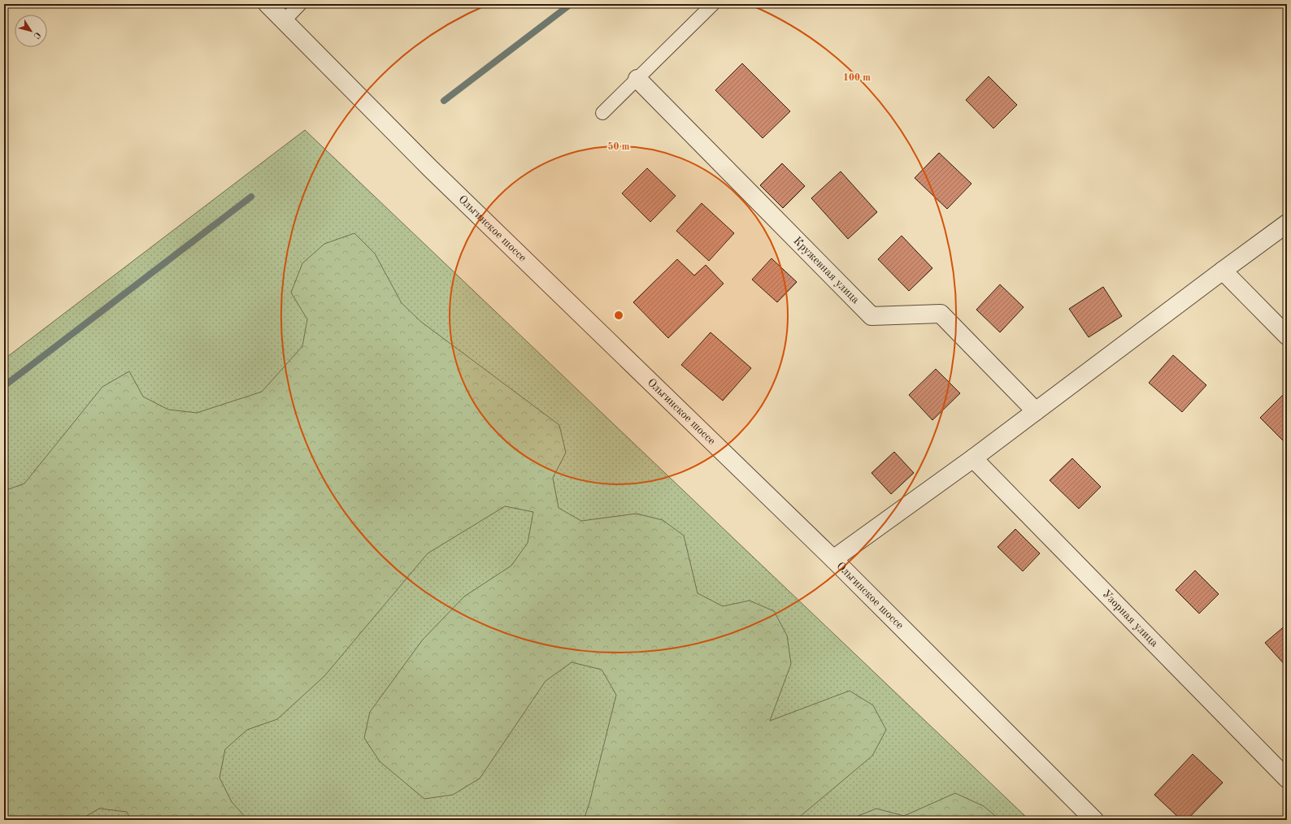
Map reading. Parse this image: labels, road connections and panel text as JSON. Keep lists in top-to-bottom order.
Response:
{
  "streets": {
    "street": ["Ольгинское шоссе", "Кружевная улица", "Узорная улица"]
  },
  "north": "bottom right",
  "rings": ["100 m", "50 m"]
}
